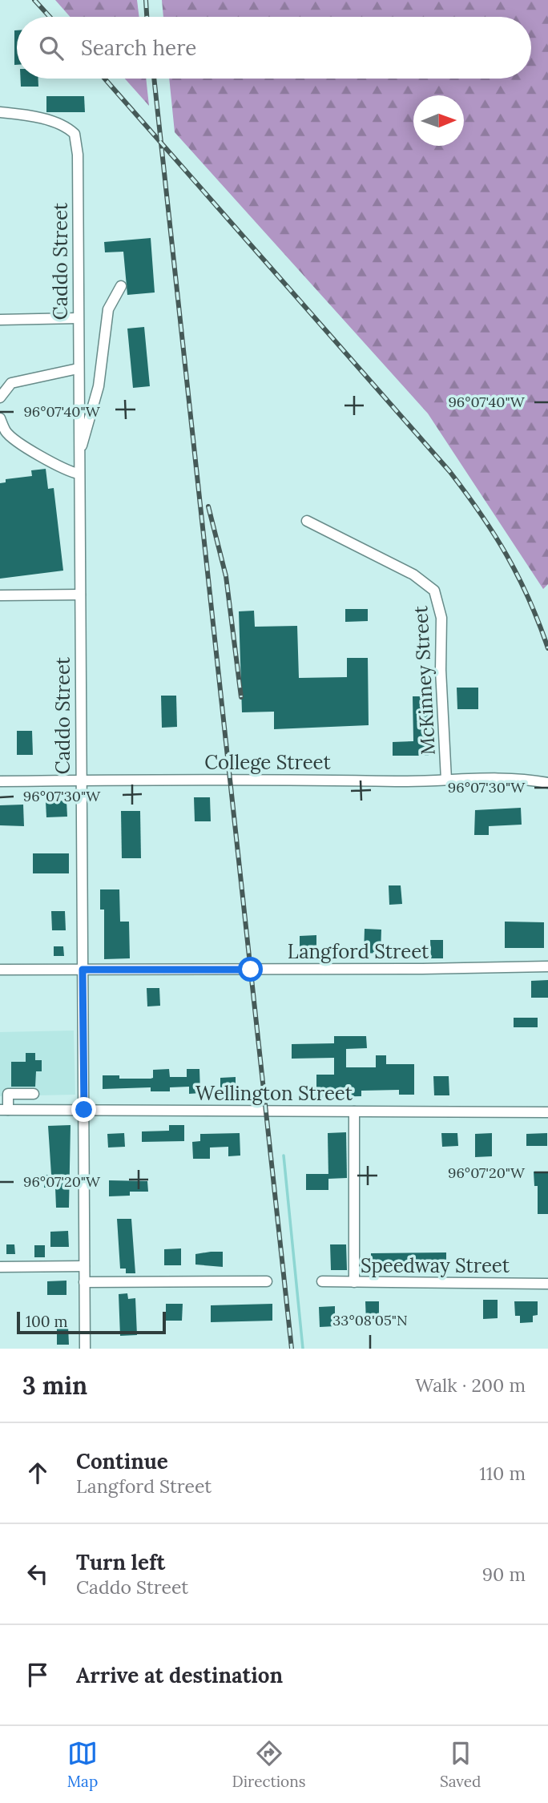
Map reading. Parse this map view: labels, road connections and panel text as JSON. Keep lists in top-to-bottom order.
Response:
{
  "streets": {
    "street": [
      "Caddo Street",
      "McKinney Street",
      "College Street",
      "Langford Street",
      "Wellington Street",
      "Speedway Street"
    ]
  },
  "crossings": [
    ["Caddo Street", "College Street"],
    ["Caddo Street", "Langford Street"],
    ["Caddo Street", "Wellington Street"],
    ["McKinney Street", "College Street"]
  ],
  "scale_bar": "100 m",
  "north": "right",
  "page": {
    "search": "Search here",
    "scale": "100 m",
    "heading": ["3 min", "Walk · 200 m"],
    "list": [
      ["Continue", "Langford Street", "110 m"],
      ["Turn left", "Caddo Street", "90 m"],
      "Arrive at destination"
    ],
    "nav": ["Map", "Directions", "Saved"]
  },
  "coordinates": [
    "96°07'40\"W",
    "96°07'30\"W",
    "96°07'20\"W",
    "33°08'05\"N"
  ]
}
